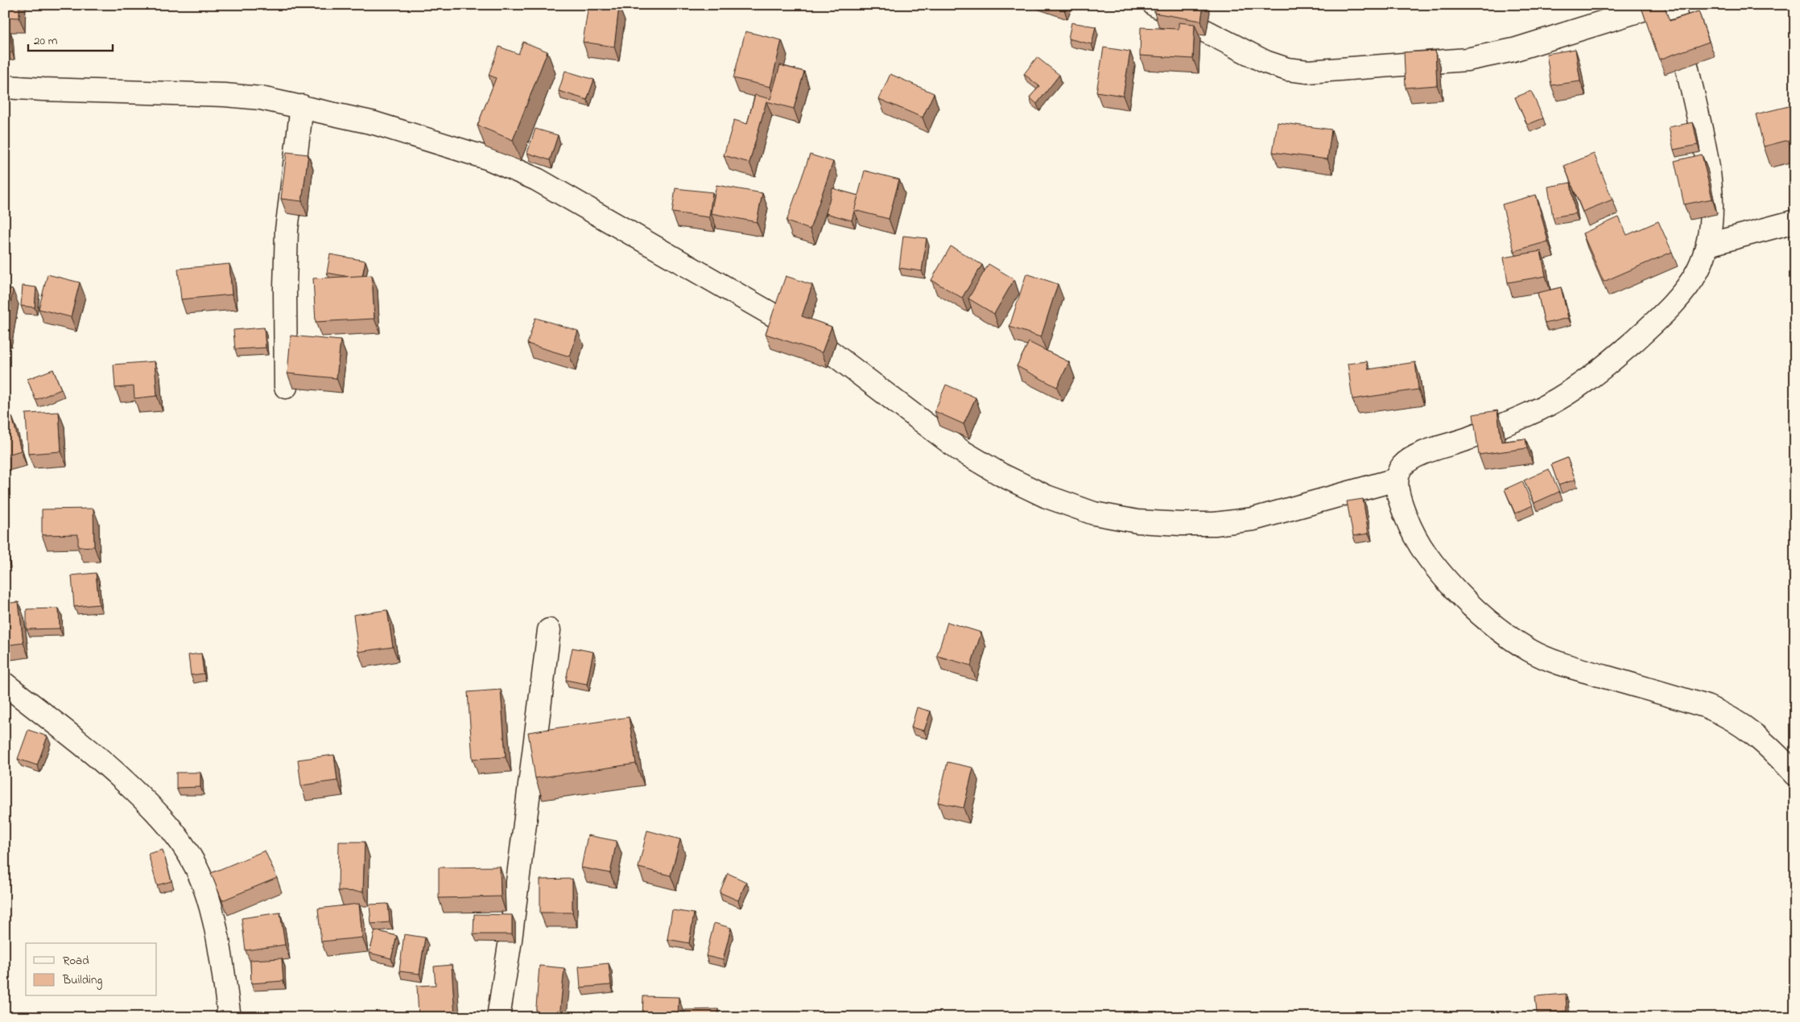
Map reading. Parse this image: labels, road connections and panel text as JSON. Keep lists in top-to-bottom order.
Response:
{
  "legend": ["Road", "Building"],
  "scale_bar": "20 m"
}
